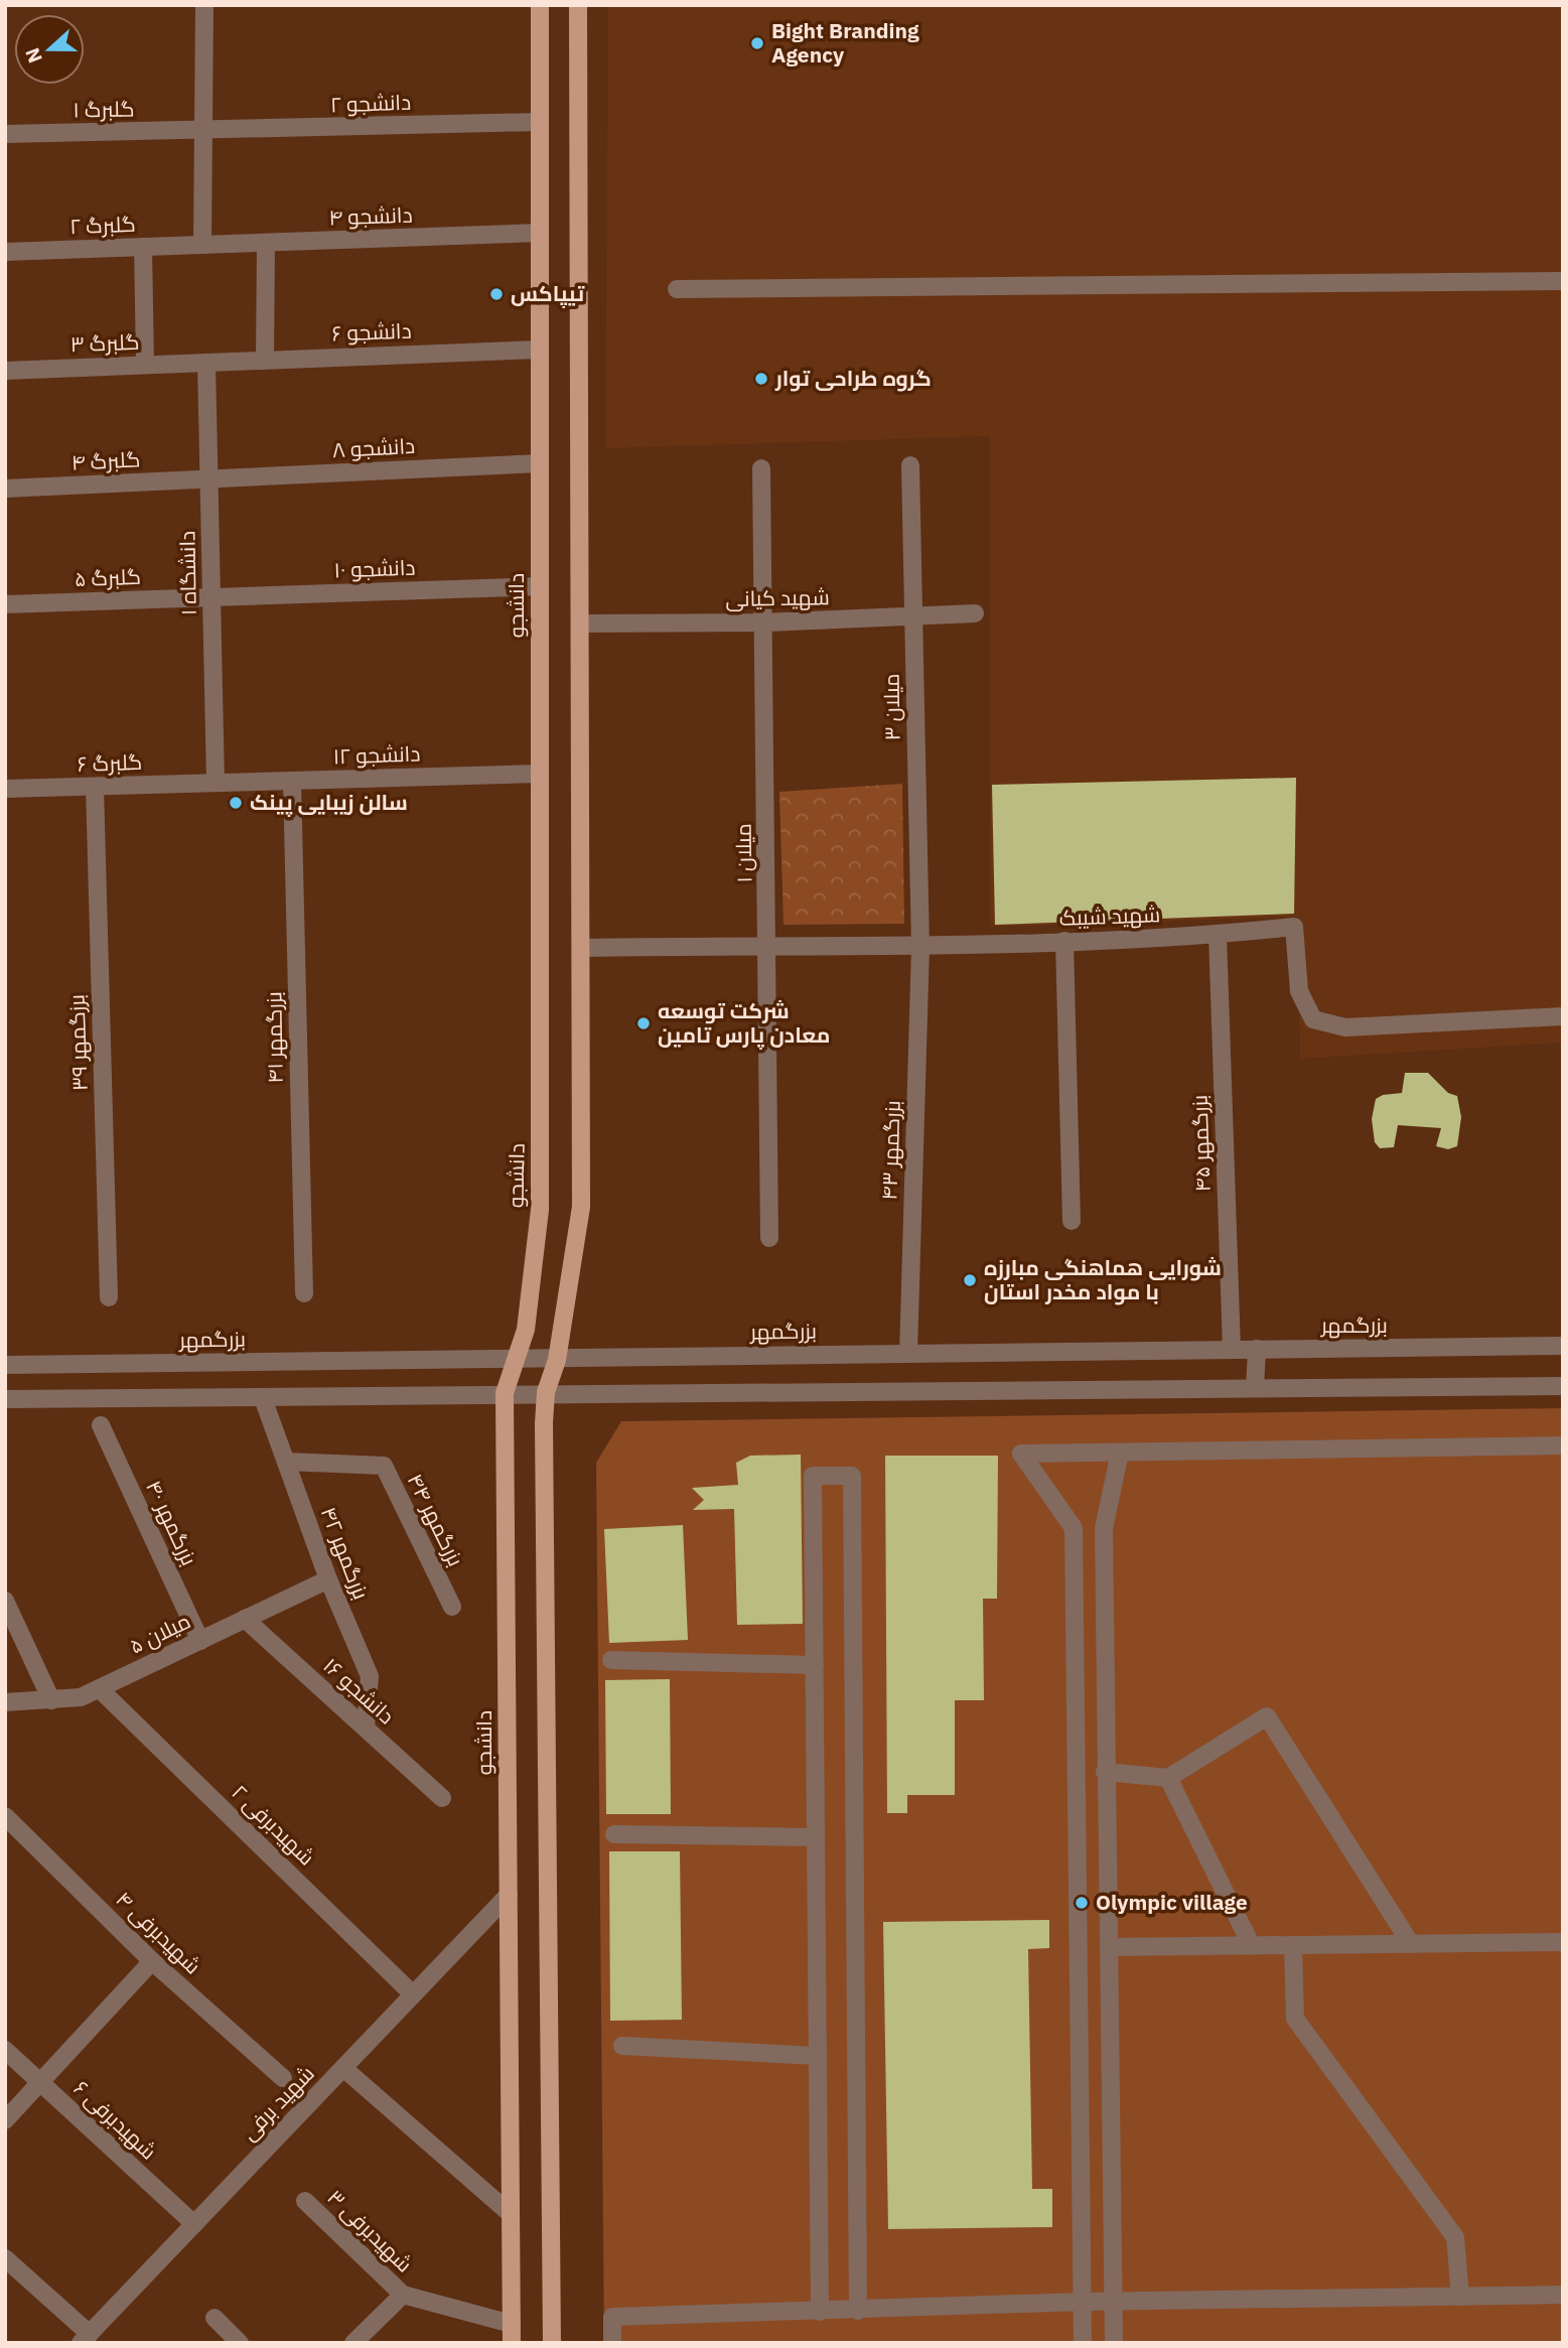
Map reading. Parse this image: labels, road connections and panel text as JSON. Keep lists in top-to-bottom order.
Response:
{
  "streets": {
    "main road": ["دانشجو"],
    "street": [
      "دانشجو ۲",
      "گلبرگ ۱",
      "دانشجو ۴",
      "گلبرگ ۲",
      "دانشجو ۶",
      "گلبرگ ۳",
      "دانشجو ۸",
      "گلبرگ ۴",
      "دانشجو ۱۰",
      "دانشگاه ۱",
      "گلبرگ ۵",
      "شهید کیانی",
      "میلان ۳",
      "دانشجو ۱۲",
      "گلبرگ ۶",
      "میلان ۱",
      "شهید شیبک",
      "بزرگمهر ۴۱",
      "برزگمهر ۳۹",
      "بزرگمهر ۴۵",
      "بزرگمهر ۴۳",
      "بزرگمهر",
      "بزرگمهر ۴۴",
      "بزرگمهر ۴۰",
      "بزرگمهر ۴۲",
      "میلان ۵",
      "دانشجو ۱۶",
      "شهیدبرفی ۲",
      "شهیدبرفی ۴",
      "شهید برفی",
      "شهیدبرفی ۶",
      "شهیدبرفی ۳"
    ]
  },
  "crossings": [
    ["دانشجو ۲", "گلبرگ ۱"],
    ["دانشجو ۲", "دانشجو"],
    ["دانشجو ۴", "گلبرگ ۲"],
    ["دانشجو ۴", "دانشجو"],
    ["دانشجو ۶", "گلبرگ ۳"],
    ["دانشجو ۶", "دانشگاه ۱"],
    ["دانشجو ۶", "دانشجو"],
    ["گلبرگ ۳", "دانشگاه ۱"],
    ["دانشجو ۸", "گلبرگ ۴"],
    ["دانشجو ۸", "دانشگاه ۱"],
    ["دانشجو ۸", "دانشجو"],
    ["گلبرگ ۴", "دانشگاه ۱"],
    ["دانشجو ۱۰", "دانشگاه ۱"],
    ["دانشجو ۱۰", "گلبرگ ۵"],
    ["دانشجو ۱۰", "دانشجو"],
    ["دانشگاه ۱", "گلبرگ ۵"],
    ["دانشگاه ۱", "دانشجو ۱۲"],
    ["دانشگاه ۱", "گلبرگ ۶"],
    ["شهید کیانی", "میلان ۳"],
    ["شهید کیانی", "میلان ۱"],
    ["دانشجو", "دانشجو ۱۲"],
    ["دانشجو", "بزرگمهر"],
    ["دانشجو", "شهید برفی"],
    ["میلان ۳", "شهید شیبک"],
    ["میلان ۳", "بزرگمهر ۴۳"],
    ["دانشجو ۱۲", "گلبرگ ۶"],
    ["دانشجو ۱۲", "بزرگمهر ۴۱"],
    ["گلبرگ ۶", "برزگمهر ۳۹"],
    ["میلان ۱", "شهید شیبک"],
    ["شهید شیبک", "بزرگمهر ۴۵"],
    ["شهید شیبک", "بزرگمهر ۴۳"],
    ["بزرگمهر ۴۵", "بزرگمهر"],
    ["بزرگمهر ۴۳", "بزرگمهر"],
    ["بزرگمهر ۴۴", "بزرگمهر ۴۲"],
    ["بزرگمهر ۴۰", "میلان ۵"],
    ["بزرگمهر ۴۲", "میلان ۵"],
    ["بزرگمهر ۴۲", "دانشجو ۱۶"],
    ["میلان ۵", "دانشجو ۱۶"],
    ["میلان ۵", "شهیدبرفی ۲"],
    ["شهیدبرفی ۲", "شهید برفی"],
    ["شهید برفی", "شهیدبرفی ۶"]
  ],
  "places": [
    "Bight Branding Agency",
    "تیپاکس",
    "گروه طراحی توار",
    "سالن زیبایی پینک",
    "شرکت توسعه معادن پارس تامین",
    "شورایی هماهنگی مبارزه با مواد مخدر استان",
    "Olympic village"
  ],
  "north": "left"
}
